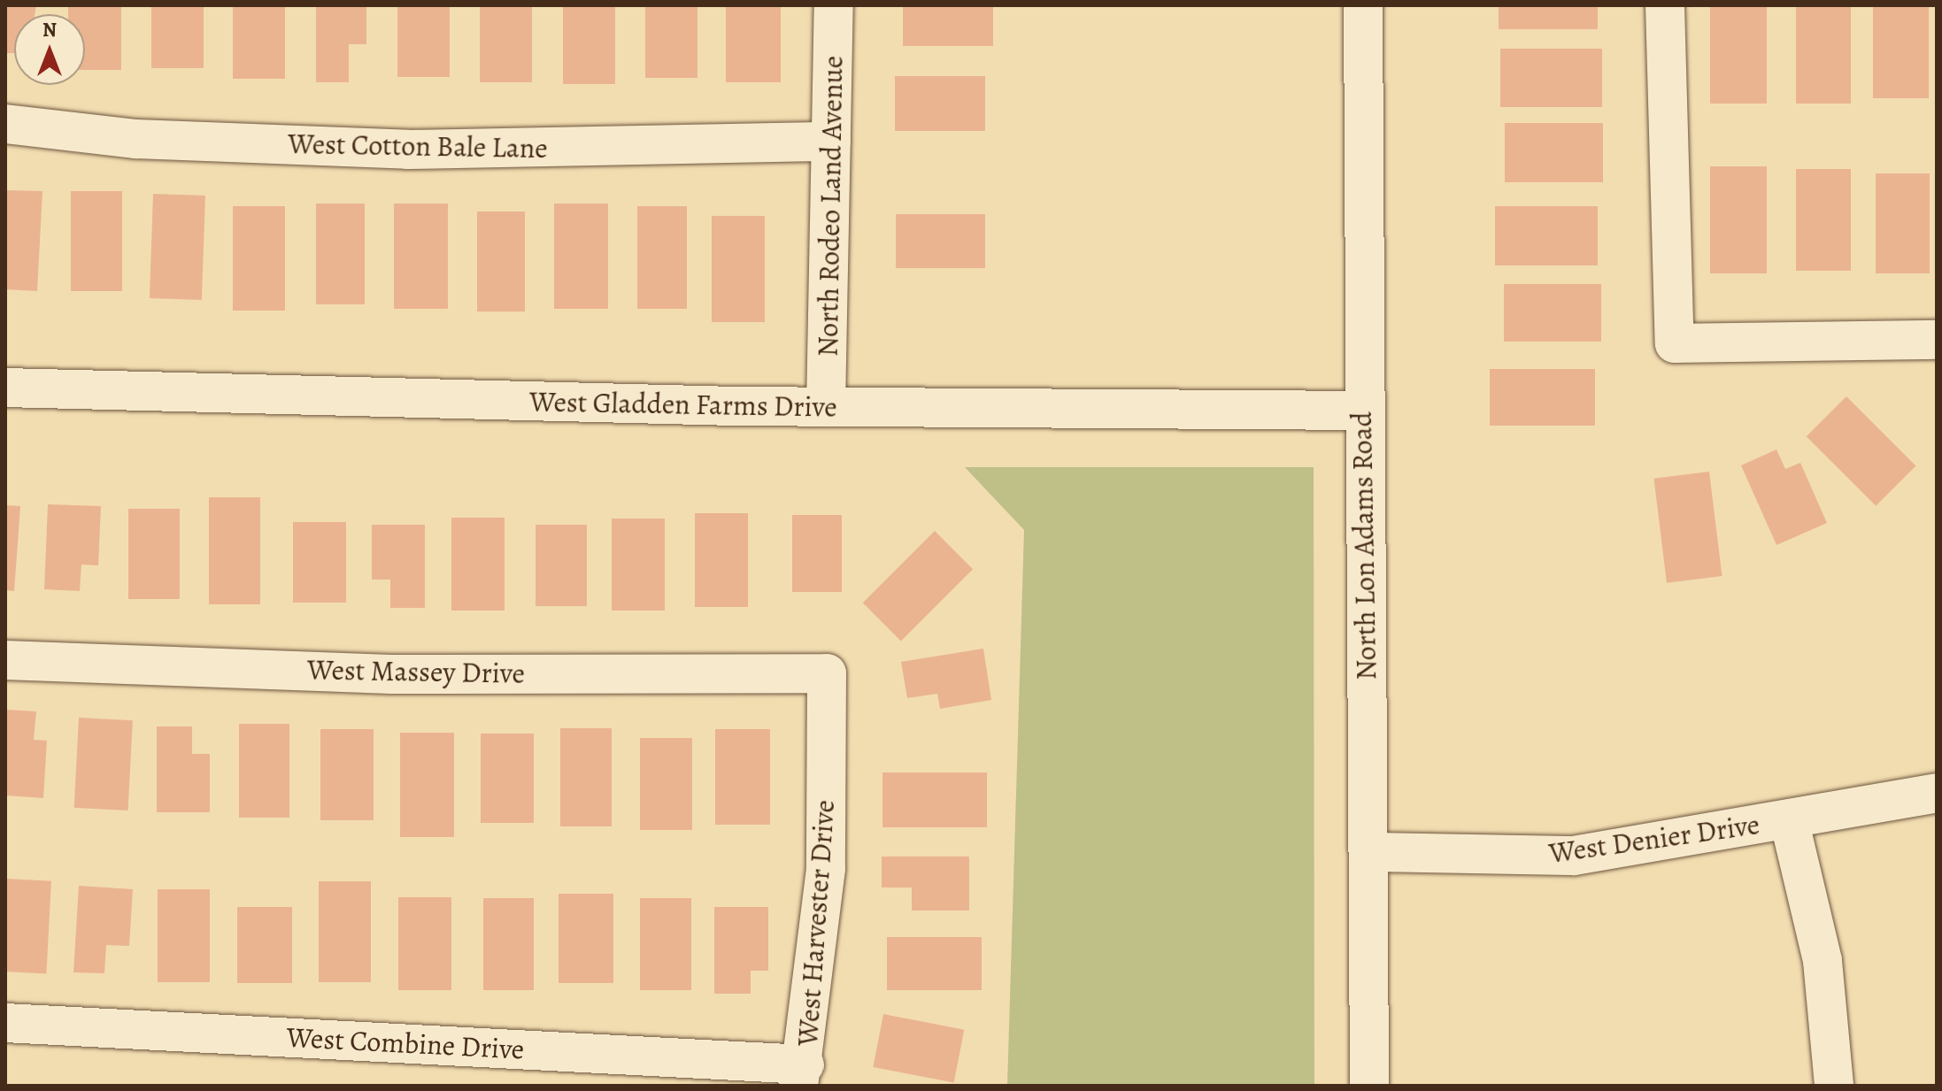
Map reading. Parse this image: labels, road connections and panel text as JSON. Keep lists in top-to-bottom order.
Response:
{
  "streets": {
    "street": [
      "West Cotton Bale Lane",
      "North Rodeo Land Avenue",
      "West Gladden Farms Drive",
      "North Lon Adams Road",
      "West Massey Drive",
      "West Denier Drive",
      "West Harvester Drive",
      "West Combine Drive"
    ]
  },
  "crossings": [
    ["West Cotton Bale Lane", "North Rodeo Land Avenue"],
    ["North Rodeo Land Avenue", "West Gladden Farms Drive"],
    ["West Gladden Farms Drive", "North Lon Adams Road"],
    ["North Lon Adams Road", "West Denier Drive"],
    ["West Massey Drive", "West Harvester Drive"],
    ["West Harvester Drive", "West Combine Drive"]
  ],
  "north": "top"
}
